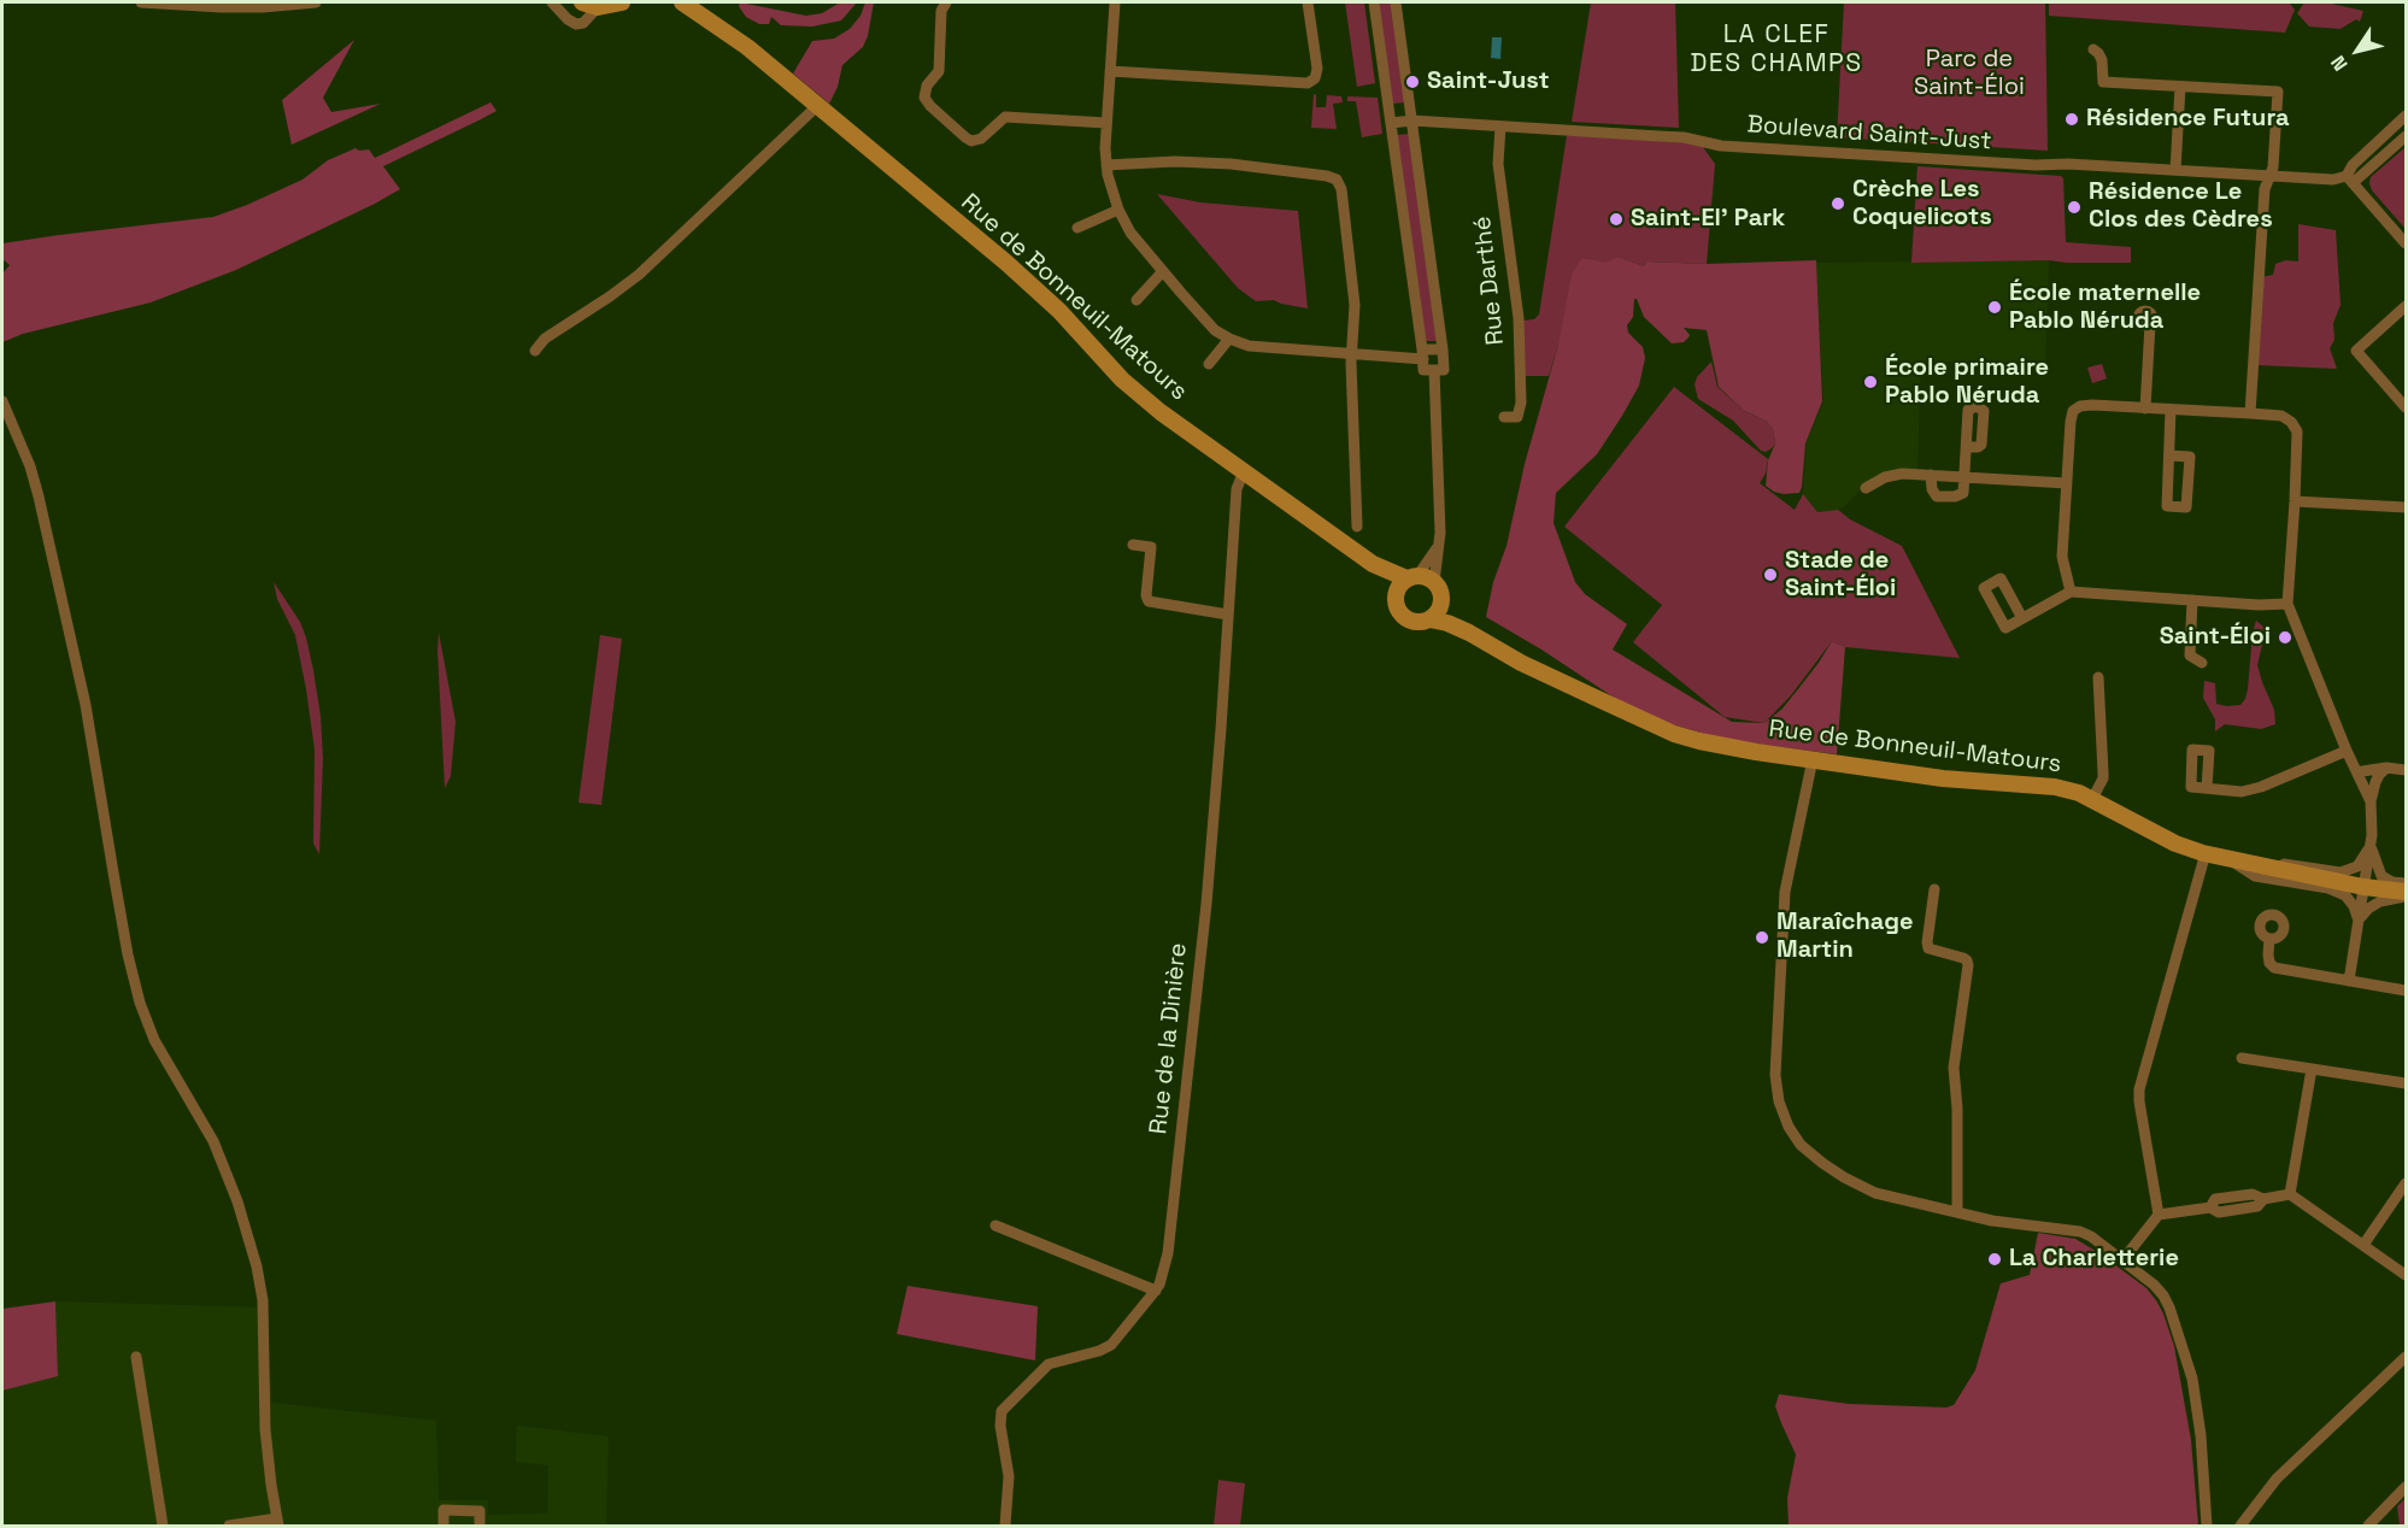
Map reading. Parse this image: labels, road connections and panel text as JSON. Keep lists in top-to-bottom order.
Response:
{
  "streets": {
    "main road": ["Rue de Bonneuil-Matours"],
    "street": ["Boulevard Saint-Just", "Rue Darthé", "Rue de la Dinière"]
  },
  "crossings": [
    ["Boulevard Saint-Just", "Rue Darthé"],
    ["Rue de Bonneuil-Matours", "Rue de la Dinière"]
  ],
  "districts": ["LA CLEF DES CHAMPS"],
  "parks": ["Parc de Saint-Éloi"],
  "places": [
    "Saint-Just",
    "Résidence Futura",
    "Crèche Les Coquelicots",
    "Résidence Le Clos des Cèdres",
    "Saint-El' Park",
    "École maternelle Pablo Néruda",
    "École primaire Pablo Néruda",
    "Stade de Saint-Éloi",
    "Saint-Éloi",
    "Maraîchage Martin",
    "La Charletterie"
  ],
  "north": "bottom left"
}
